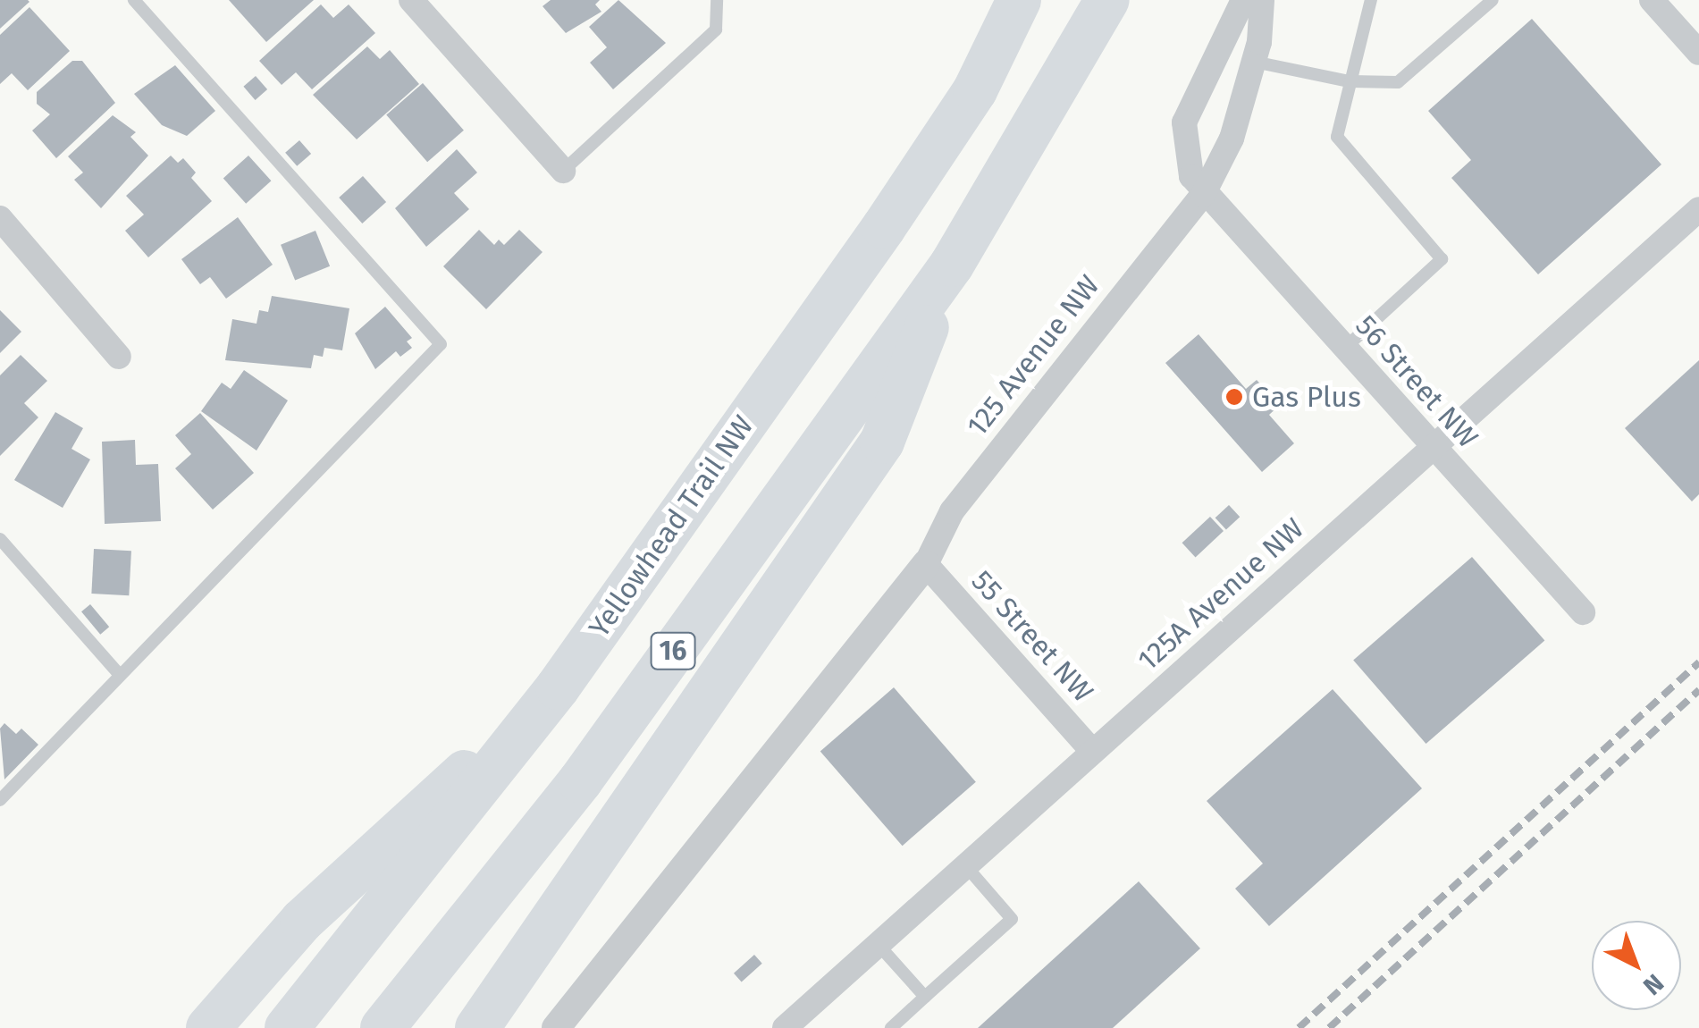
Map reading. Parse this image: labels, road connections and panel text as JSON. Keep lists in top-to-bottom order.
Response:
{
  "streets": {
    "highway": ["Yellowhead Trail NW", "16"],
    "street": [
      "125 Avenue NW",
      "56 Street NW",
      "125A Avenue NW",
      "55 Street NW"
    ]
  },
  "crossings": [
    ["125 Avenue NW", "56 Street NW"],
    ["125 Avenue NW", "55 Street NW"],
    ["56 Street NW", "125A Avenue NW"],
    ["125A Avenue NW", "55 Street NW"]
  ],
  "places": ["Gas Plus"],
  "north": "bottom right"
}
